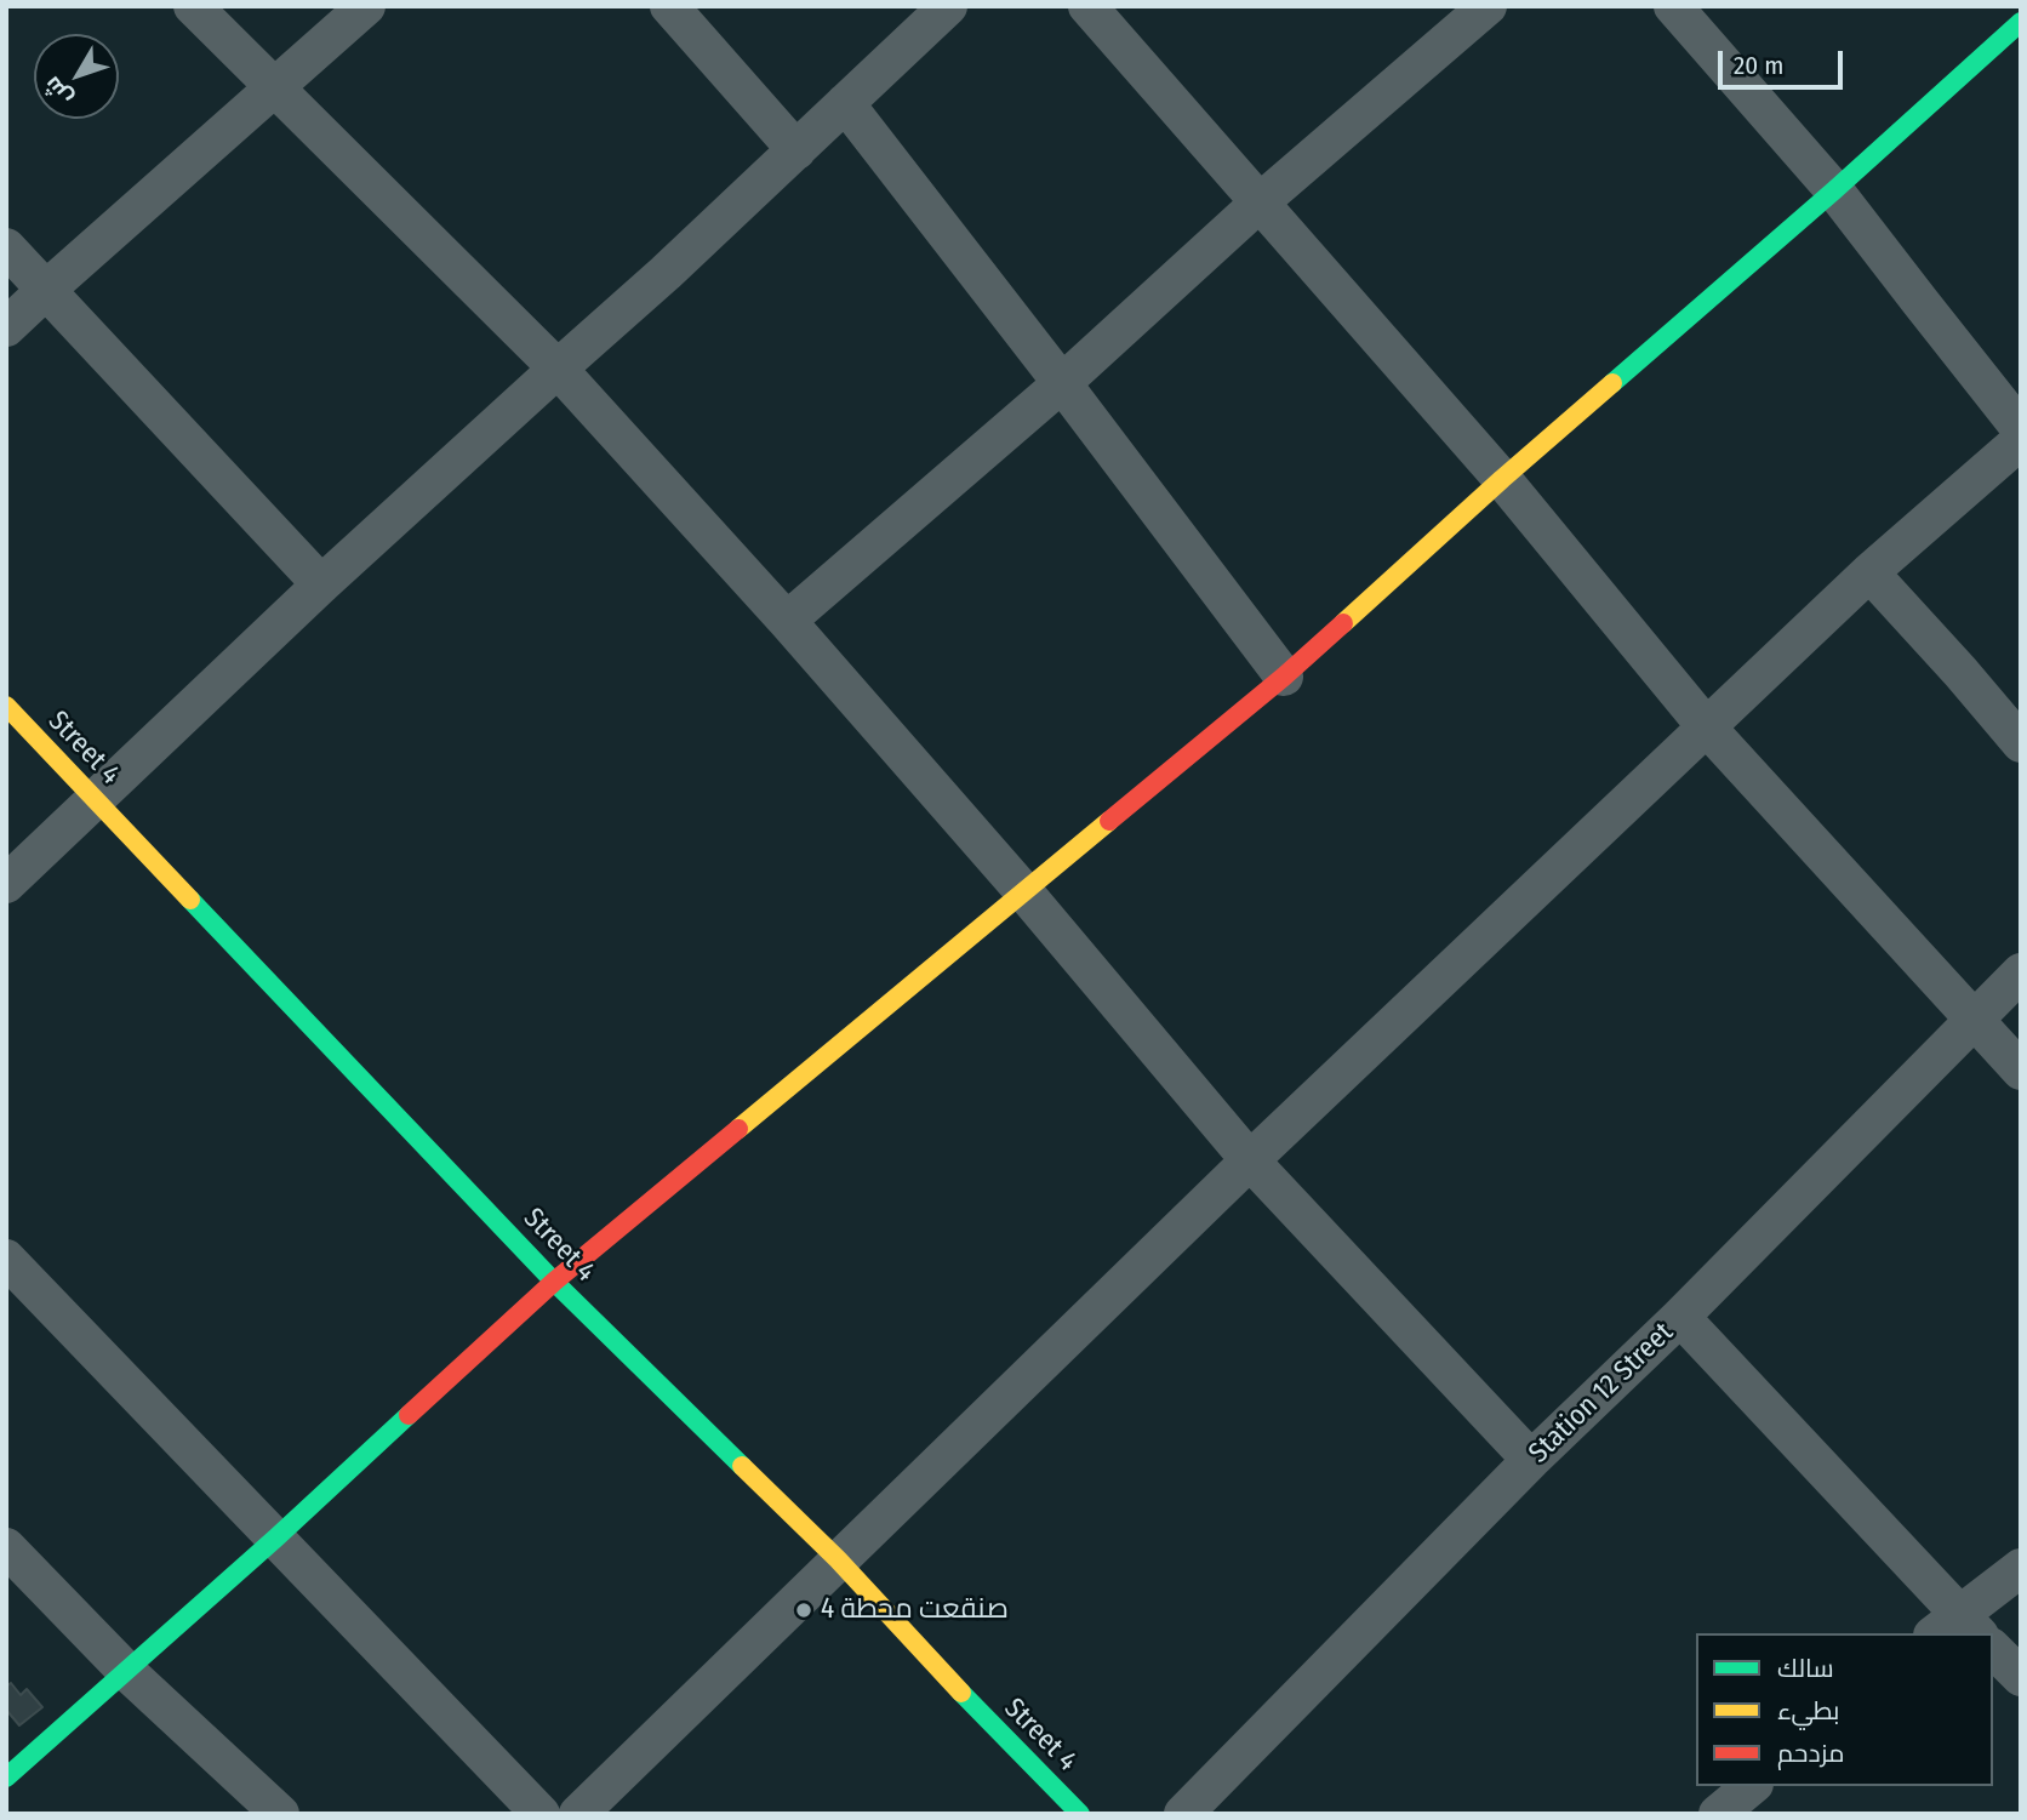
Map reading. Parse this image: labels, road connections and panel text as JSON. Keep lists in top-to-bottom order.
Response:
{
  "streets": {
    "street": ["Street 4", "Station 12 Street"]
  },
  "places": ["صنقعت محطة 4"],
  "legend": ["سالك", "بطيء", "مزدحم"],
  "scale_bar": "20 m",
  "north": "bottom left"
}
